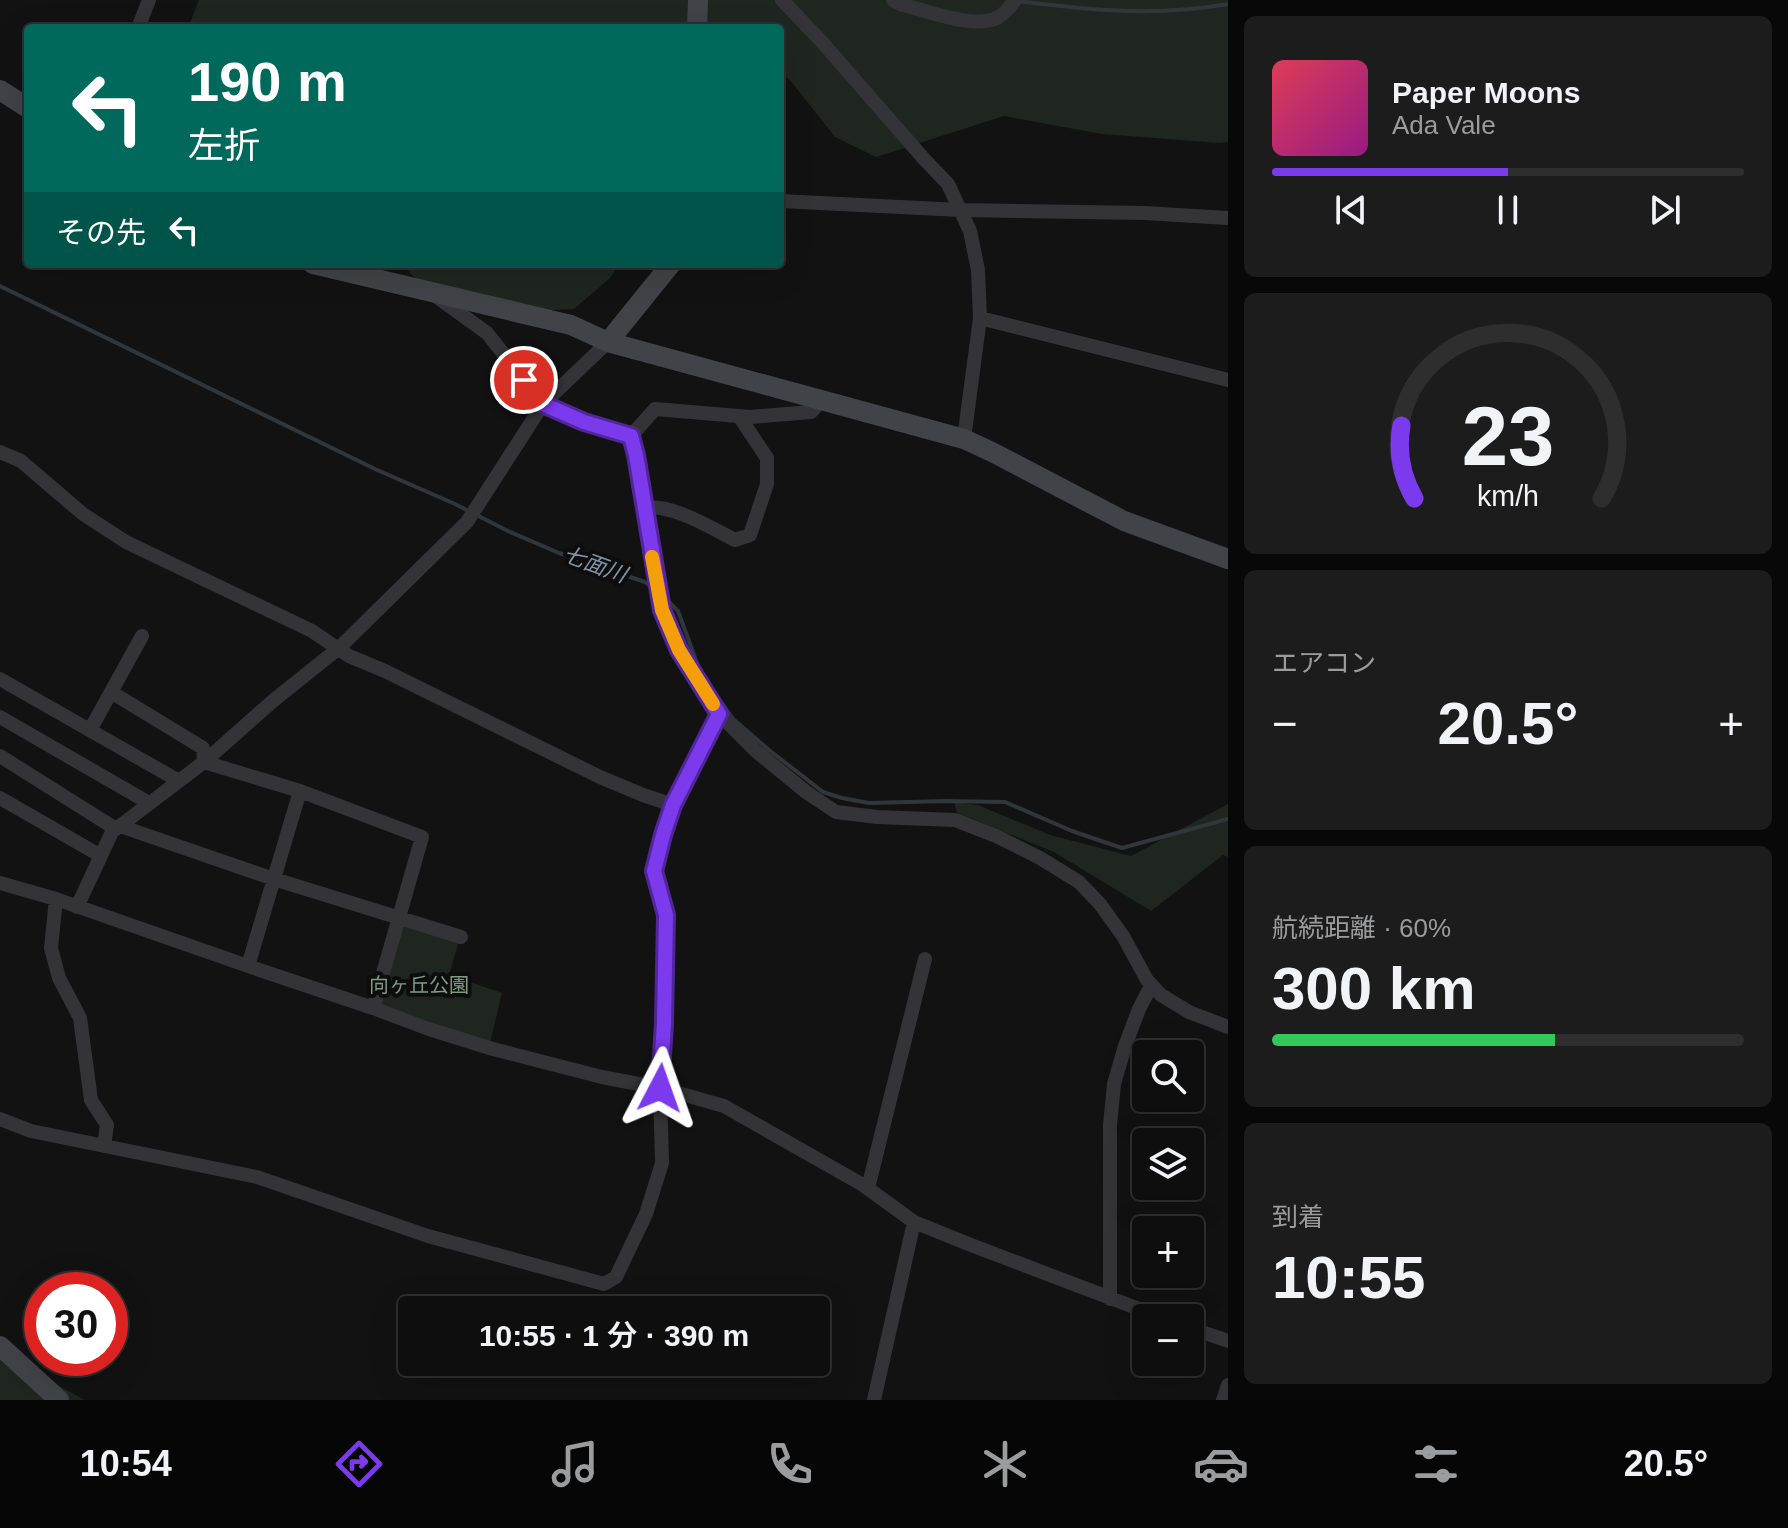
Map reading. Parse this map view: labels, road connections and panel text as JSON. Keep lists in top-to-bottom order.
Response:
{
  "water": ["七面川"],
  "parks": ["向ヶ丘公園"],
  "page": {
    "turn": ["190 m", "左折"],
    "song": ["Paper Moons", "Ada Vale"],
    "then": "その先",
    "tile": [
      "エアコン",
      ["航続距離 · 60%", "300 km"],
      ["到着", "10:55"]
    ],
    "heat": ["−", "20.5°", "+"],
    "map_buttons": ["+", "−"],
    "limit": "30",
    "trip": "10:55 · 1 分 · 390 m",
    "tabs": ["10:54", "20.5°"],
    "gauge": ["23", "km/h"]
  }
}
